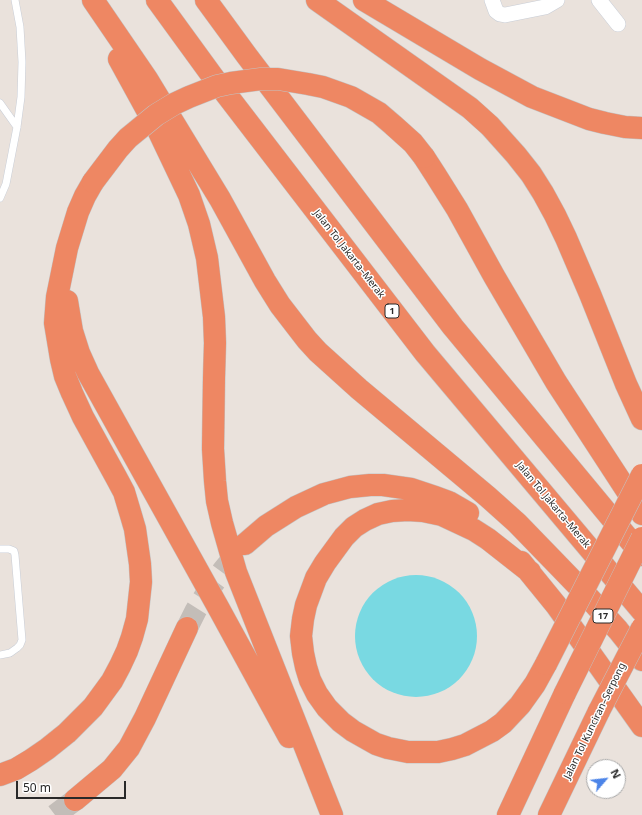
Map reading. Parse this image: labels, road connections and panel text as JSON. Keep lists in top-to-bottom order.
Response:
{
  "streets": {
    "highway": [
      "Jalan Tol Jakarta–Merak",
      "1",
      "17",
      "Jalan Tol Kunciran–Serpong"
    ]
  },
  "scale_bar": "50 m",
  "north": "top right"
}
